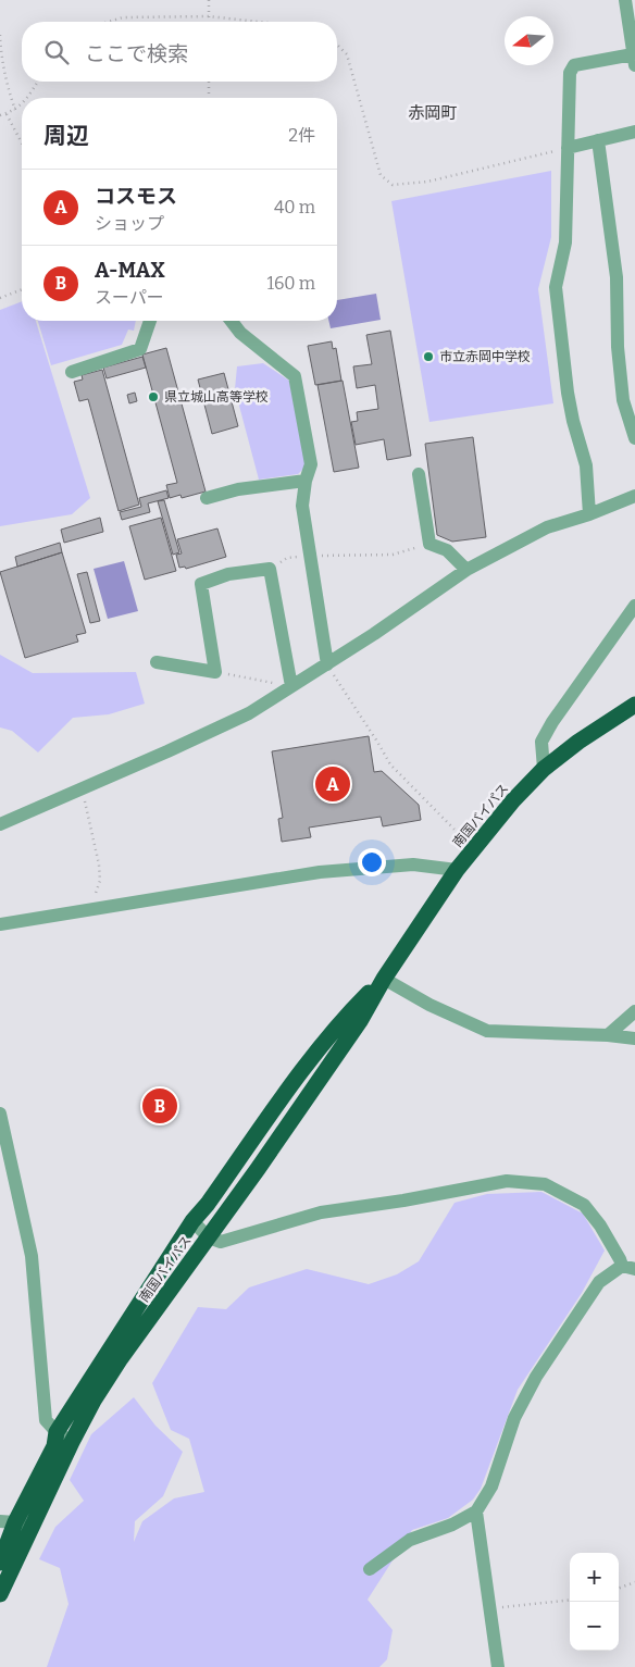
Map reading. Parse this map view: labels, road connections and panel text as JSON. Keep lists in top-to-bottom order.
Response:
{
  "streets": {
    "highway": ["南国バイパス"]
  },
  "districts": ["赤岡町"],
  "places": ["市立赤岡中学校", "県立城山高等学校"],
  "north": "left",
  "page": {
    "search": "ここで検索",
    "heading": ["周辺", "2件"],
    "list": [
      {
        "mark": "A",
        "name": "コスモス",
        "note": "ショップ",
        "value": "40 m"
      },
      {
        "mark": "B",
        "name": "A-MAX",
        "note": "スーパー",
        "value": "160 m"
      }
    ],
    "pins": ["A", "B"],
    "map_buttons": ["+", "−"]
  }
}
